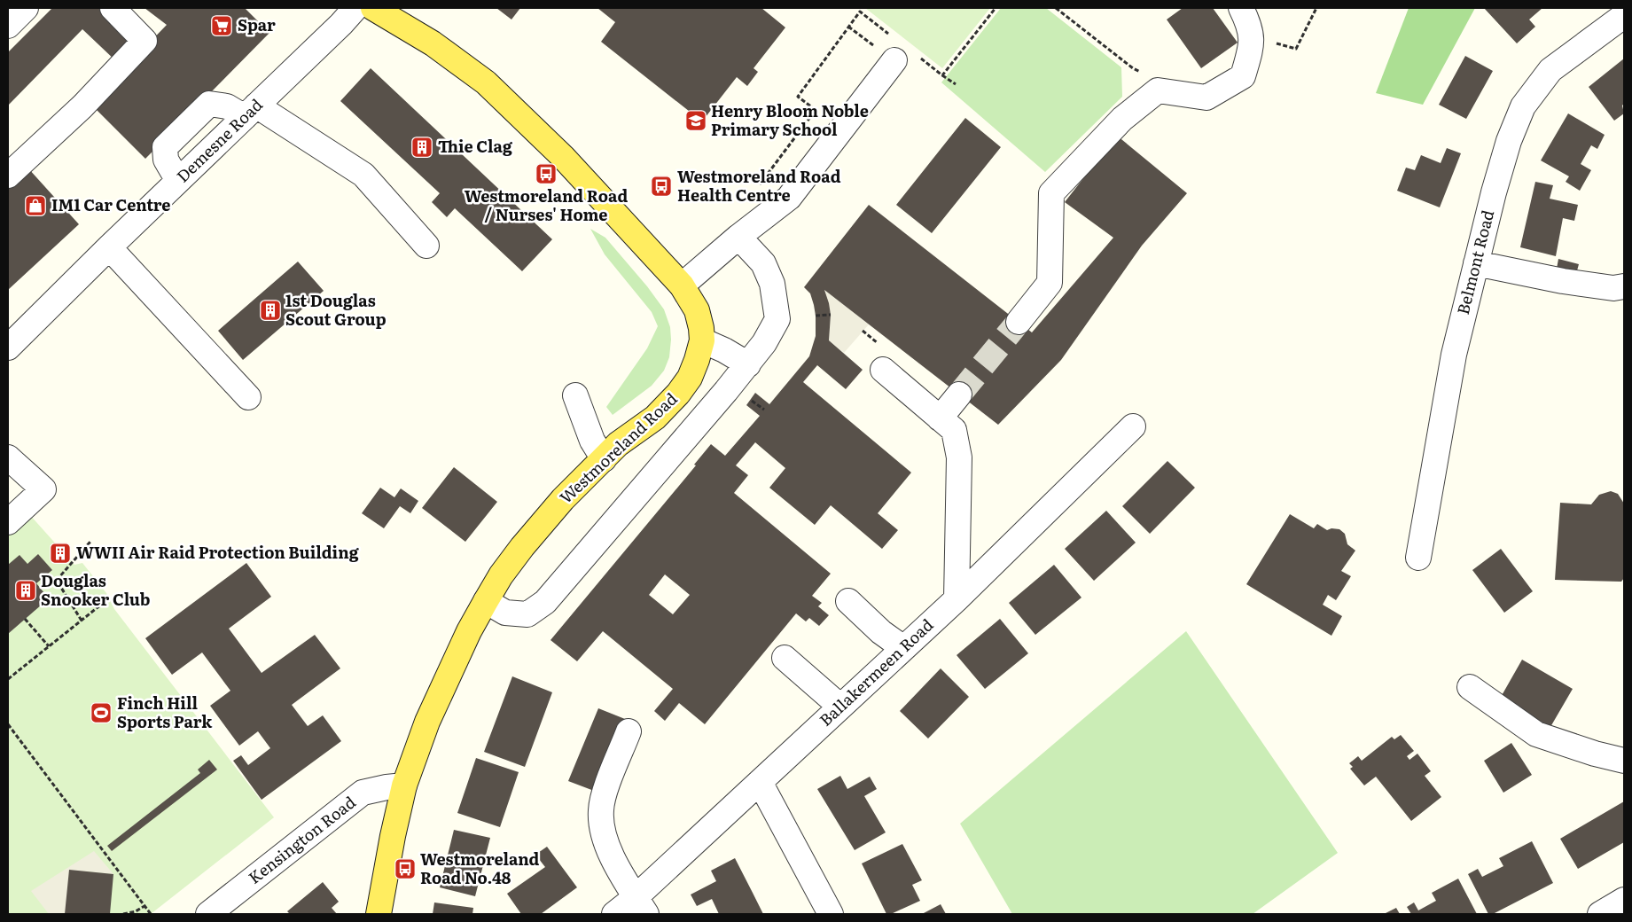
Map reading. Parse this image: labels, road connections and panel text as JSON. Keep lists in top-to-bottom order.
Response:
{
  "streets": {
    "main road": ["Westmoreland Road"],
    "street": [
      "Demesne Road",
      "Belmont Road",
      "Ballakermeen Road",
      "Kensington Road"
    ]
  },
  "crossings": [
    ["Westmoreland Road", "Kensington Road"]
  ],
  "places": {
    "supermarket": ["Spar"],
    "school or university": ["Henry Bloom Noble Primary School"],
    "building": [
      "Thie Clag",
      "1st Douglas Scout Group",
      "WWII Air Raid Protection Building",
      "Douglas Snooker Club"
    ],
    "bus stop": ["Westmoreland Road / Nurses' Home", "Westmoreland Road Health Centre", "Westmoreland Road No.48"],
    "shop": ["IM1 Car Centre"],
    "sports": ["Finch Hill Sports Park"]
  }
}
